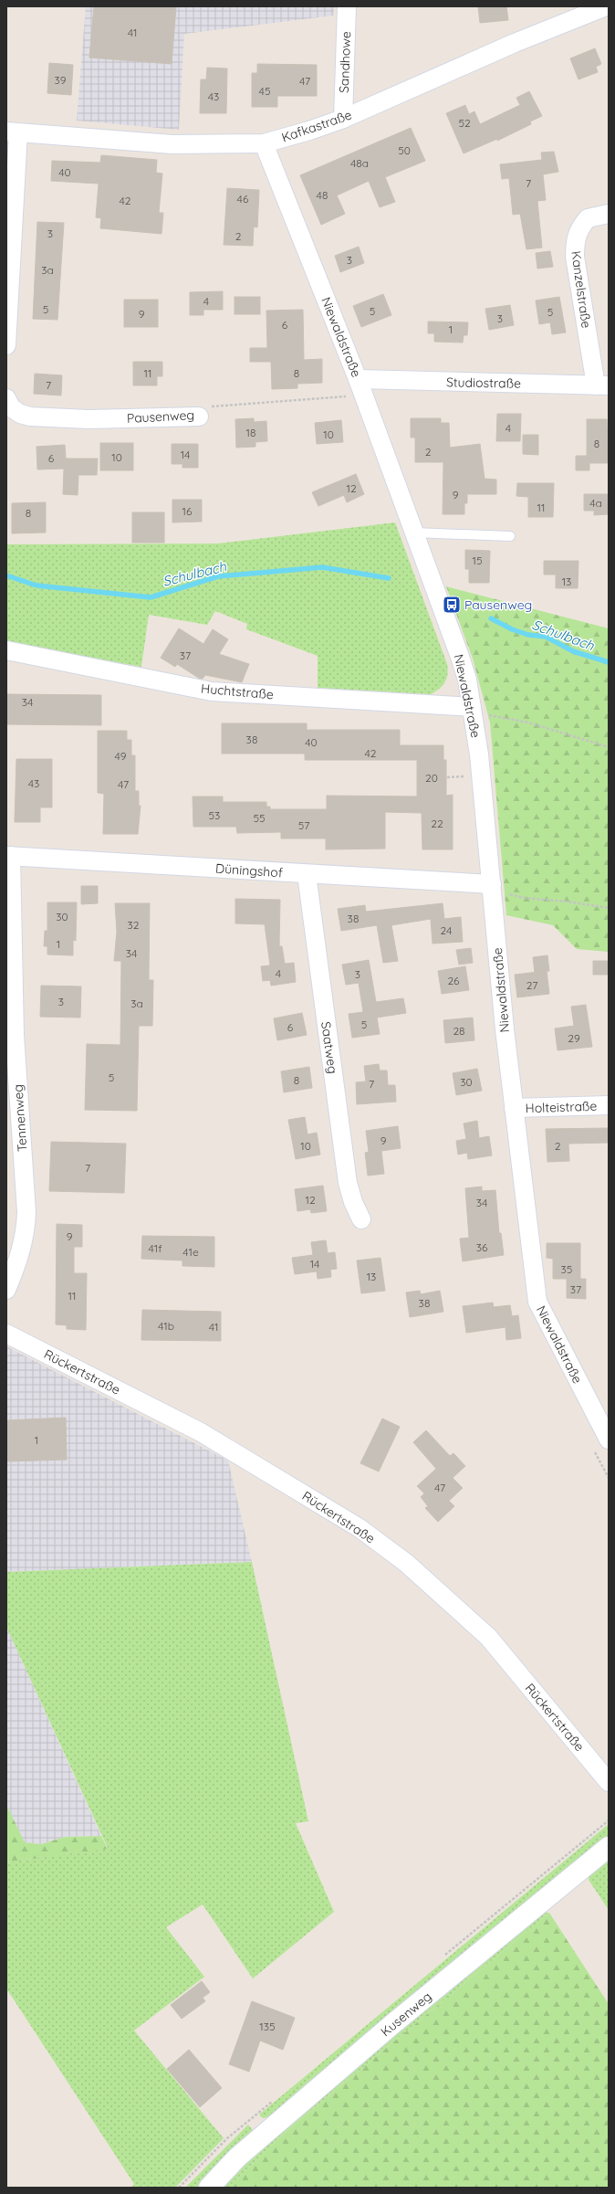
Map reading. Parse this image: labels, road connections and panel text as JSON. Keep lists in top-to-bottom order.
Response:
{
  "streets": {
    "street": [
      "Sandhowe",
      "Kafkastraße",
      "Kanzelstraße",
      "Niewaldstraße",
      "Studiostraße",
      "Pausenweg",
      "Huchtstraße",
      "Düningshof",
      "Saatweg",
      "Holteistraße",
      "Tennenweg",
      "Rückertstraße",
      "Kusenweg"
    ]
  },
  "crossings": [
    ["Sandhowe", "Kafkastraße"],
    ["Kafkastraße", "Niewaldstraße"],
    ["Kanzelstraße", "Studiostraße"],
    ["Niewaldstraße", "Studiostraße"],
    ["Niewaldstraße", "Pausenweg"],
    ["Niewaldstraße", "Huchtstraße"],
    ["Niewaldstraße", "Düningshof"],
    ["Niewaldstraße", "Holteistraße"],
    ["Studiostraße", "Pausenweg"],
    ["Düningshof", "Saatweg"],
    ["Düningshof", "Tennenweg"]
  ],
  "water": ["Schulbach"],
  "places": {
    "bus stop": ["Pausenweg"]
  },
  "house_numbers": [
    "41",
    "39",
    "47",
    "45",
    "43",
    "52",
    "50",
    "48a",
    "40",
    "7",
    "48",
    "46",
    "42",
    "3",
    "2",
    "3",
    "3a",
    "4",
    "5",
    "5",
    "5",
    "9",
    "3",
    "6",
    "1",
    "11",
    "8",
    "7",
    "4",
    "18",
    "10",
    "8",
    "2",
    "14",
    "10",
    "6",
    "12",
    "9",
    "4a",
    "11",
    "16",
    "8",
    "15",
    "13",
    "37",
    "34",
    "38",
    "40",
    "42",
    "49",
    "20",
    "43",
    "47",
    "53",
    "55",
    "22",
    "57",
    "30",
    "38",
    "32",
    "24",
    "1",
    "34",
    "4",
    "3",
    "26",
    "27",
    "3",
    "3a",
    "5",
    "6",
    "28",
    "29",
    "5",
    "8",
    "30",
    "7",
    "9",
    "10",
    "2",
    "7",
    "12",
    "34",
    "9",
    "36",
    "41f",
    "41e",
    "14",
    "35",
    "13",
    "37",
    "11",
    "38",
    "41b",
    "41",
    "1",
    "47",
    "135"
  ]
}
